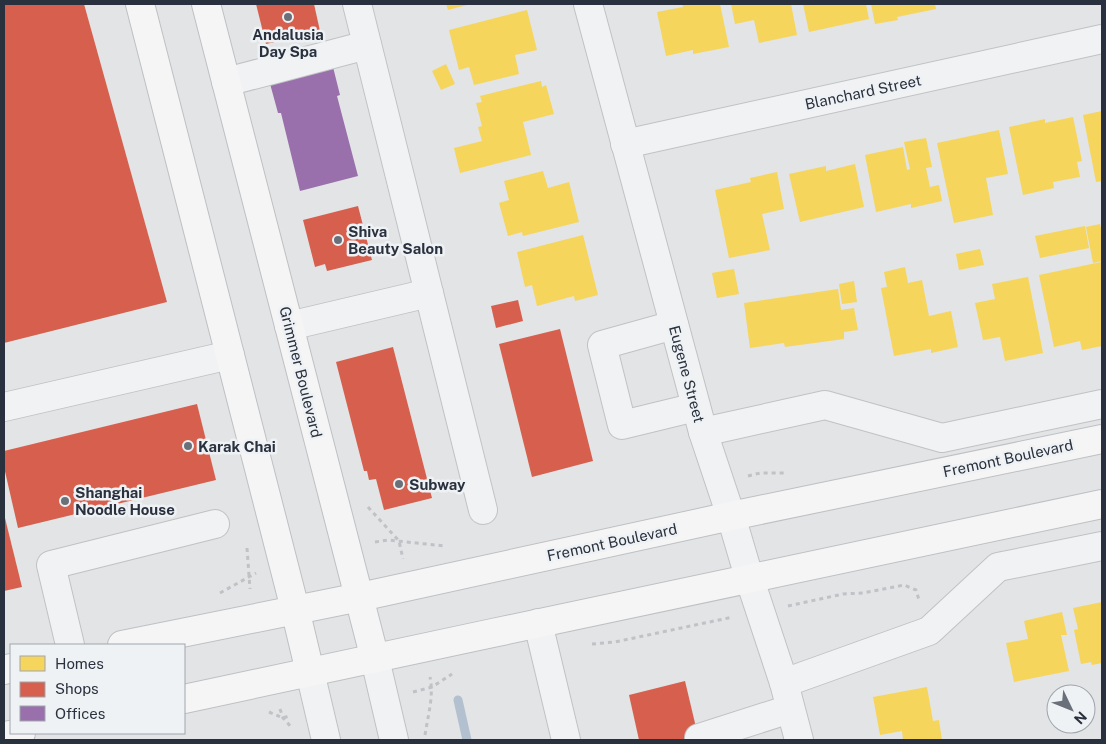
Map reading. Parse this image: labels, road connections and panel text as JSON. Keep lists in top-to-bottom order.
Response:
{
  "streets": {
    "main road": ["Grimmer Boulevard", "Fremont Boulevard"],
    "street": ["Blanchard Street", "Eugene Street"]
  },
  "crossings": [
    ["Blanchard Street", "Eugene Street"],
    ["Grimmer Boulevard", "Fremont Boulevard"],
    ["Eugene Street", "Fremont Boulevard"]
  ],
  "places": [
    "Andalusia Day Spa",
    "Shiva Beauty Salon",
    "Karak Chai",
    "Subway",
    "Shanghai Noodle House"
  ],
  "legend": ["Homes", "Shops", "Offices"],
  "north": "bottom right"
}
